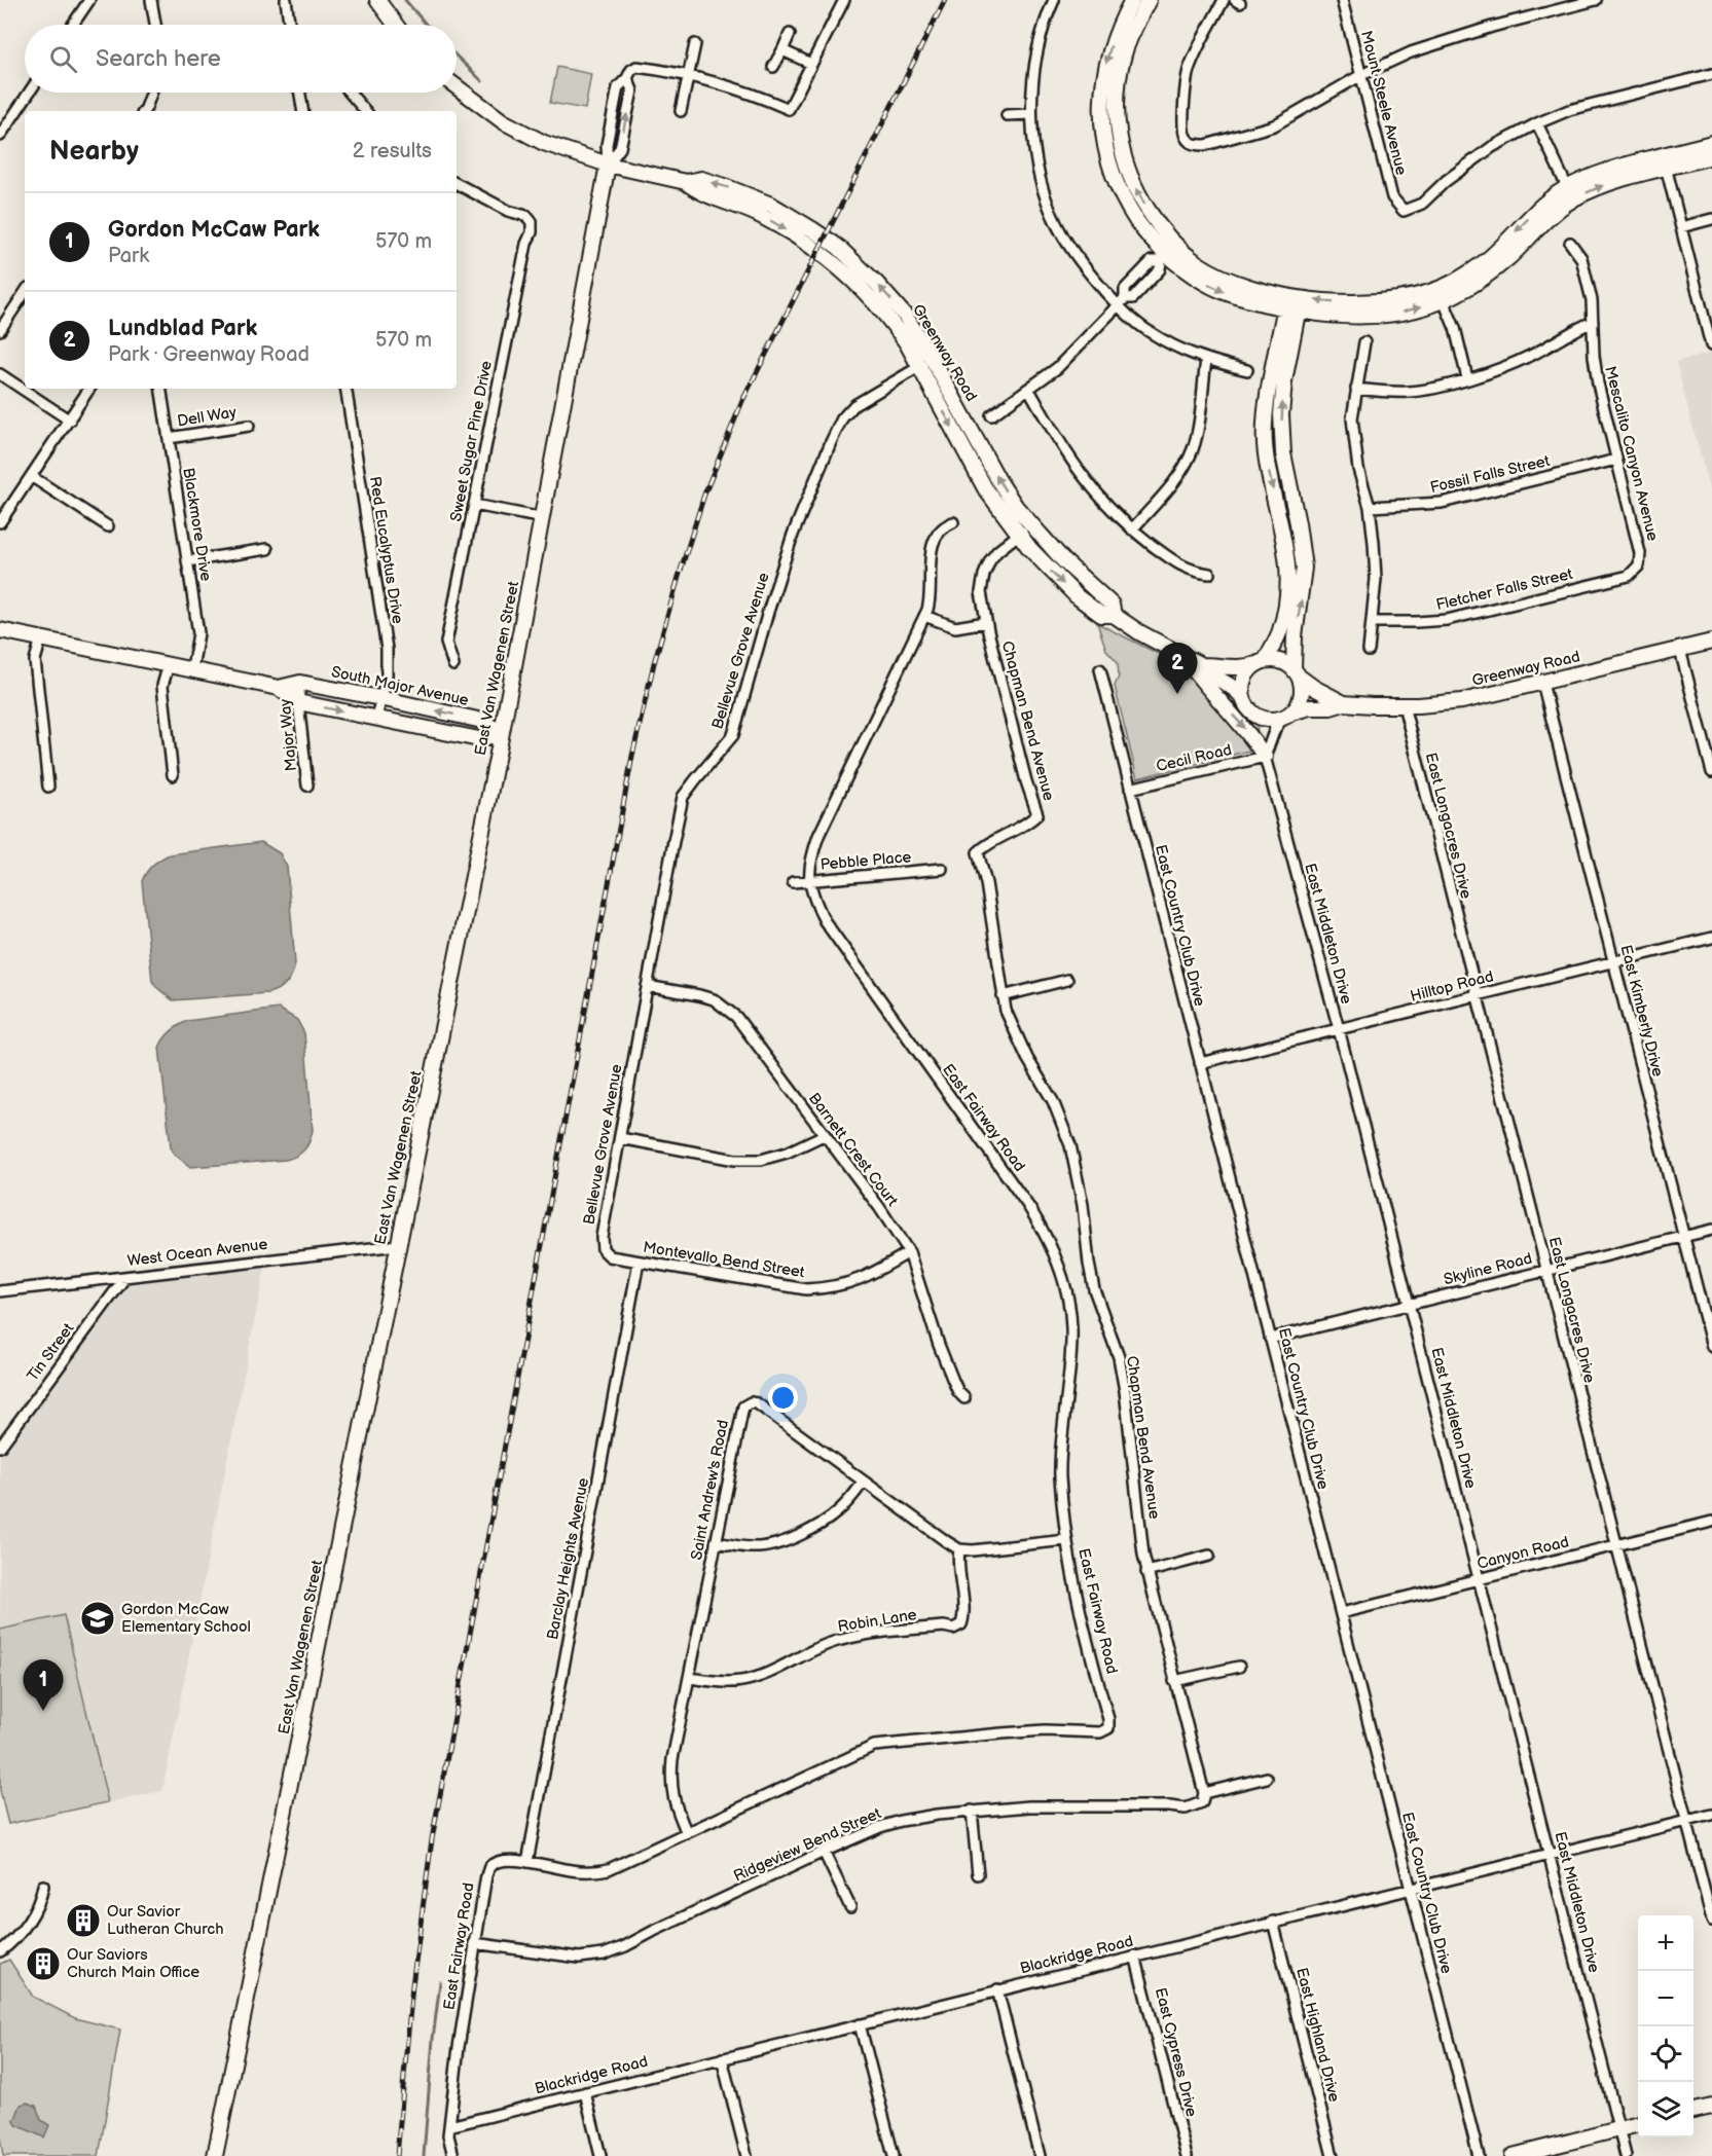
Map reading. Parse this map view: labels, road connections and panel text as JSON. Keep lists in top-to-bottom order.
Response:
{
  "streets": {
    "main road": ["Greenway Road", "East Van Wagenen Street", "South Major Avenue"],
    "street": [
      "Mount Steele Avenue",
      "Dell Way",
      "Sweet Sugar Pine Drive",
      "Mescalito Canyon Avenue",
      "Fossil Falls Street",
      "Blackmore Drive",
      "Red Eucalyptus Drive",
      "Fletcher Falls Street",
      "Bellevue Grove Avenue",
      "Chapman Bend Avenue",
      "Major Way",
      "Cecil Road",
      "East Longacres Drive",
      "Pebble Place",
      "East Country Club Drive",
      "East Middleton Drive",
      "Hilltop Road",
      "East Kimberly Drive",
      "East Fairway Road",
      "Barnett Crest Court",
      "West Ocean Avenue",
      "Montevallo Bend Street",
      "Skyline Road",
      "Tin Street",
      "Saint Andrew's Road",
      "Canyon Road",
      "Barclay Heights Avenue",
      "Robin Lane",
      "Ridgeview Bend Street",
      "Blackridge Road",
      "East Highland Drive",
      "East Cypress Drive"
    ]
  },
  "crossings": [
    ["Greenway Road", "Bellevue Grove Avenue"],
    ["Greenway Road", "East Van Wagenen Street"],
    ["Greenway Road", "Chapman Bend Avenue"],
    ["Greenway Road", "East Longacres Drive"],
    ["Greenway Road", "East Kimberly Drive"],
    ["Dell Way", "Blackmore Drive"],
    ["Mescalito Canyon Avenue", "Fossil Falls Street"],
    ["Mescalito Canyon Avenue", "Fletcher Falls Street"],
    ["Blackmore Drive", "South Major Avenue"],
    ["Red Eucalyptus Drive", "South Major Avenue"],
    ["Bellevue Grove Avenue", "Barnett Crest Court"],
    ["Bellevue Grove Avenue", "Montevallo Bend Street"],
    ["East Van Wagenen Street", "South Major Avenue"],
    ["East Van Wagenen Street", "West Ocean Avenue"],
    ["South Major Avenue", "Major Way"],
    ["Chapman Bend Avenue", "Ridgeview Bend Street"],
    ["Cecil Road", "East Country Club Drive"],
    ["Cecil Road", "East Middleton Drive"],
    ["East Longacres Drive", "Hilltop Road"],
    ["East Longacres Drive", "Skyline Road"],
    ["East Longacres Drive", "Canyon Road"],
    ["East Longacres Drive", "Blackridge Road"],
    ["Pebble Place", "East Fairway Road"],
    ["East Country Club Drive", "Hilltop Road"],
    ["East Country Club Drive", "Skyline Road"],
    ["East Country Club Drive", "Canyon Road"],
    ["East Country Club Drive", "Blackridge Road"],
    ["East Middleton Drive", "Hilltop Road"],
    ["East Middleton Drive", "Skyline Road"],
    ["East Middleton Drive", "Canyon Road"],
    ["East Middleton Drive", "Blackridge Road"],
    ["Hilltop Road", "East Kimberly Drive"],
    ["East Kimberly Drive", "Skyline Road"],
    ["East Fairway Road", "Saint Andrew's Road"],
    ["East Fairway Road", "Barclay Heights Avenue"],
    ["East Fairway Road", "Ridgeview Bend Street"],
    ["East Fairway Road", "Blackridge Road"],
    ["Barnett Crest Court", "Montevallo Bend Street"],
    ["West Ocean Avenue", "Tin Street"],
    ["Montevallo Bend Street", "Barclay Heights Avenue"],
    ["Saint Andrew's Road", "Robin Lane"],
    ["Blackridge Road", "East Highland Drive"],
    ["Blackridge Road", "East Cypress Drive"]
  ],
  "places": {
    "school or university": ["Gordon McCaw Elementary School"],
    "building": ["Our Savior Lutheran Church", "Our Saviors Church Main Office"]
  },
  "page": {
    "search": "Search here",
    "heading": ["Nearby", "2 results"],
    "list": [
      {
        "mark": "1",
        "name": "Gordon McCaw Park",
        "note": "Park",
        "value": "570 m"
      },
      {
        "mark": "2",
        "name": "Lundblad Park",
        "note": "Park · Greenway Road",
        "value": "570 m"
      }
    ],
    "pins": ["2", "1"],
    "map_buttons": ["+", "−"]
  }
}
